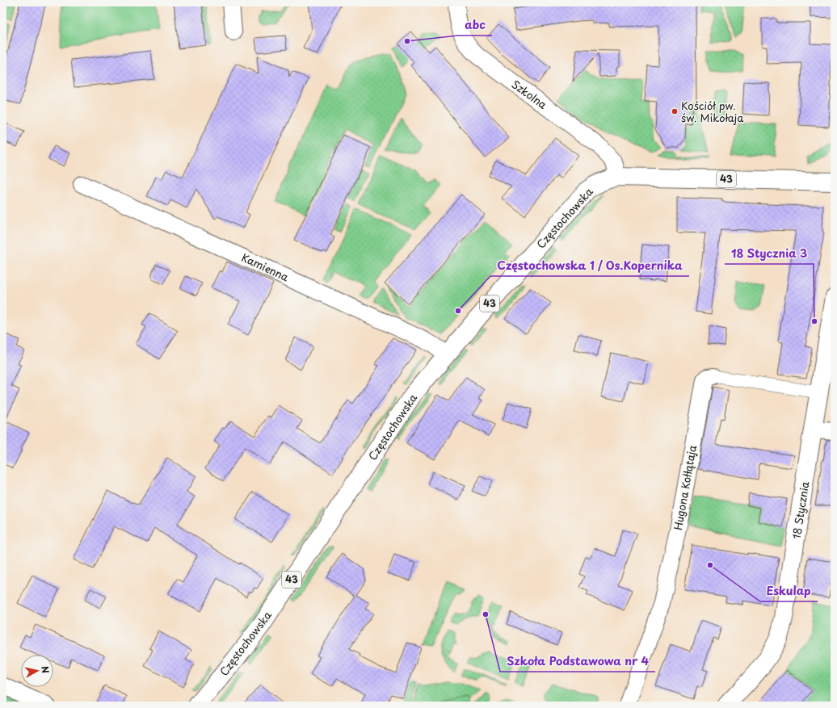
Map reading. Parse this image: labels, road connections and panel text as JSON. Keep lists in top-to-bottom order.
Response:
{
  "streets": {
    "main road": ["43", "Częstochowska", "18 Stycznia"],
    "street": ["Szkolna", "Kamienna", "Hugona Kołłątaja"]
  },
  "crossings": [
    ["Szkolna", "43"],
    ["Szkolna", "Częstochowska"],
    ["43", "Częstochowska"],
    ["Częstochowska", "Kamienna"],
    ["Hugona Kołłątaja", "18 Stycznia"]
  ],
  "places": [
    "abc",
    "Kościół pw. św. Mikołaja",
    "Częstochowska 1 / Os.Kopernika",
    "18 Stycznia 3",
    "Eskulap",
    "Szkoła Podstawowa nr 4"
  ],
  "north": "right"
}
